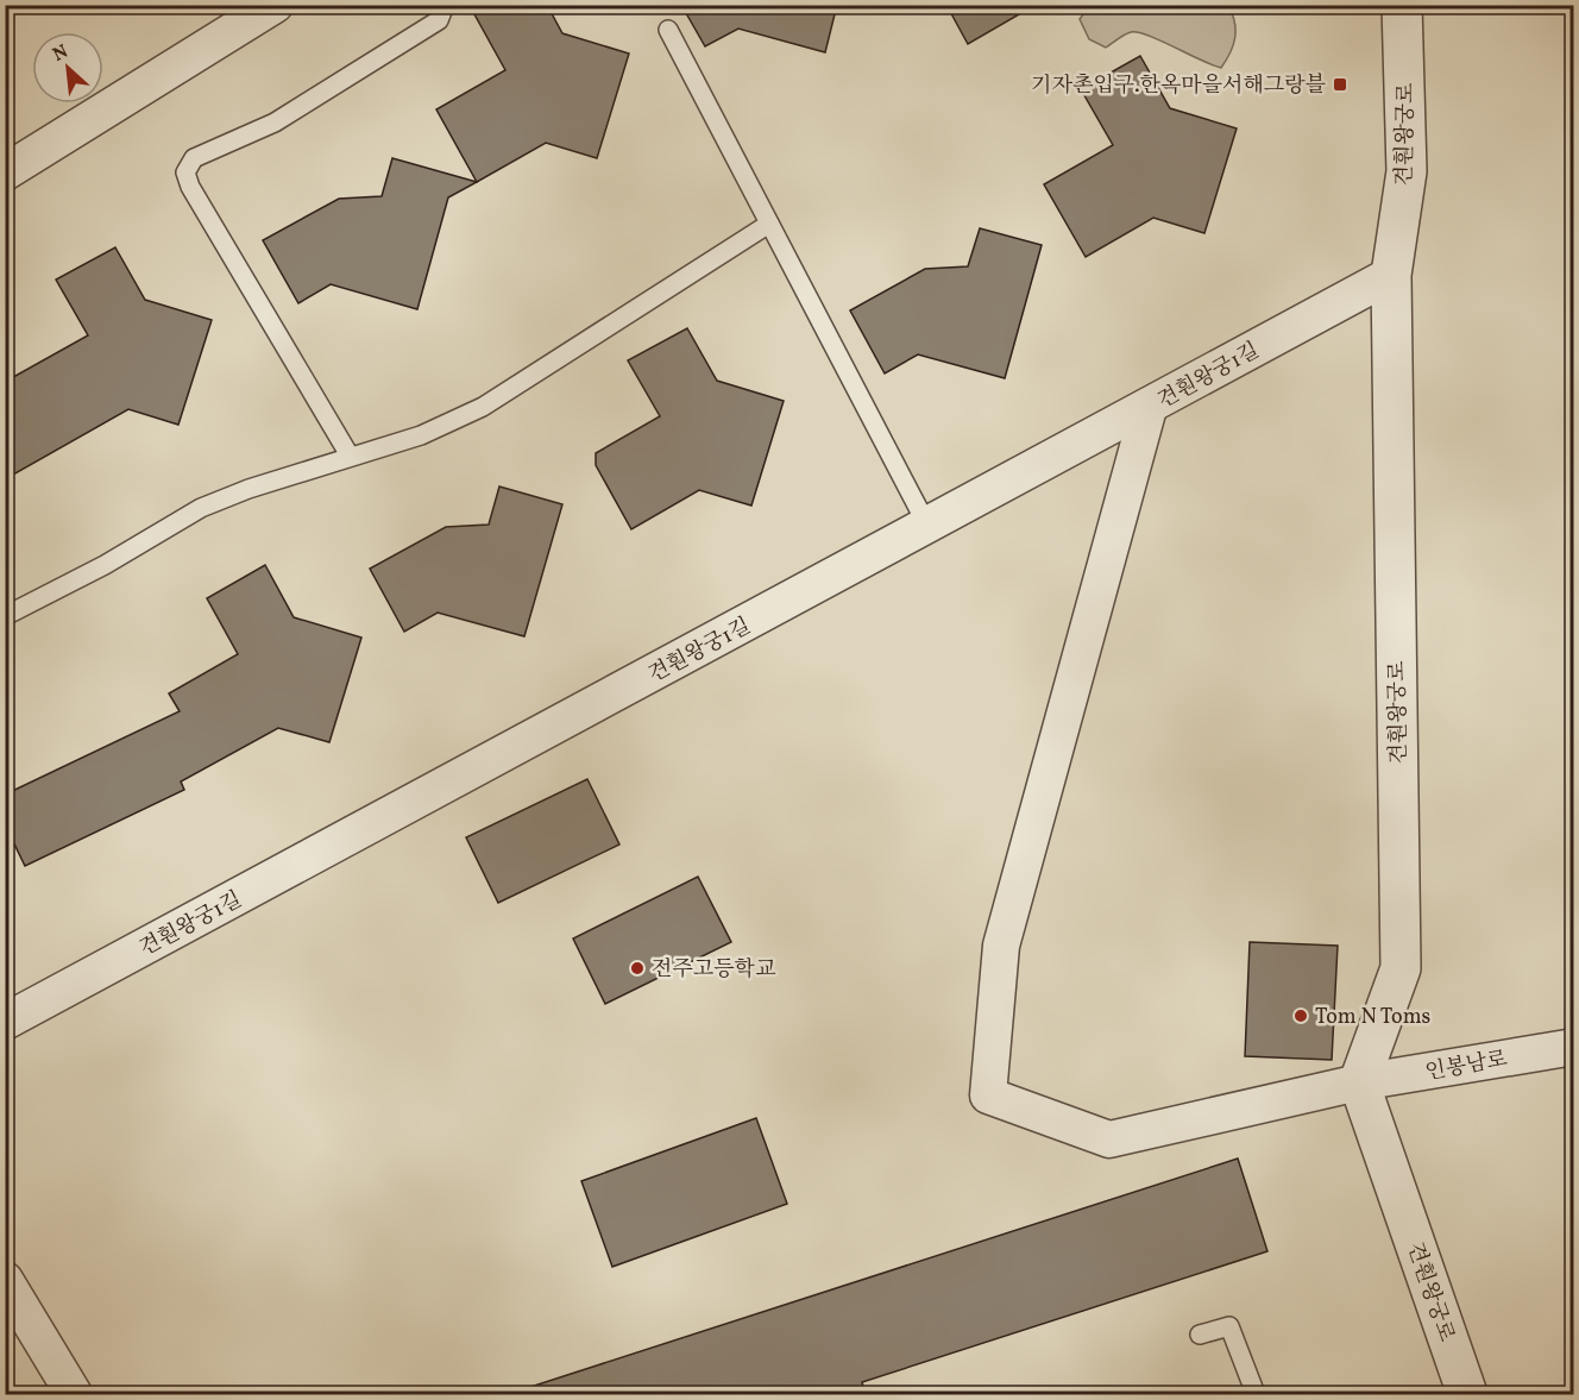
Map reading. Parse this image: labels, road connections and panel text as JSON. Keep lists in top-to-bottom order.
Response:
{
  "streets": {
    "street": ["견훤왕궁로", "견훤왕궁1길", "인봉남로"]
  },
  "crossings": [
    ["견훤왕궁로", "견훤왕궁1길"],
    ["견훤왕궁로", "인봉남로"],
    ["견훤왕궁1길", "인봉남로"]
  ],
  "places": {
    "transit": ["기자촌입구.한옥마을서해그랑블"],
    "other": ["전주고등학교", "Tom N Toms"]
  },
  "north": "top left"
}
